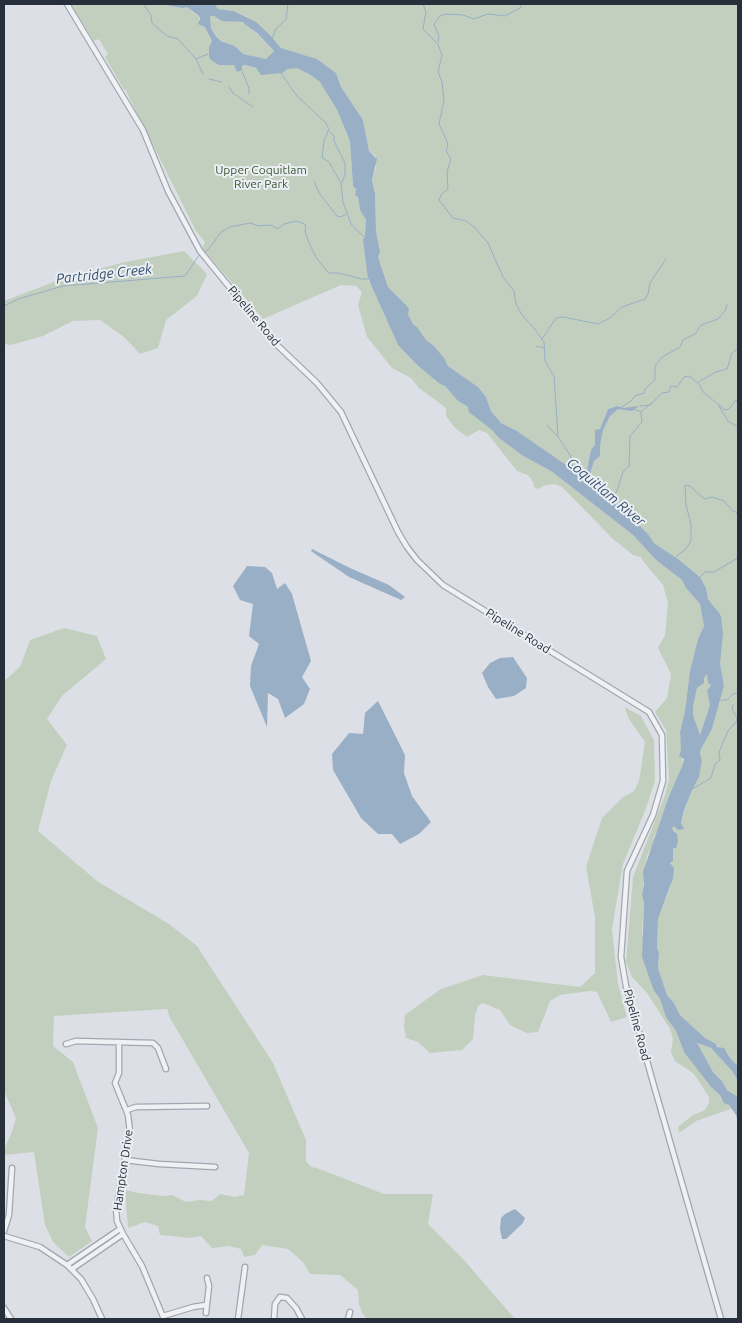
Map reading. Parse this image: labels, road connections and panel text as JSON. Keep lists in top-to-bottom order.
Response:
{
  "streets": {
    "street": ["Pipeline Road", "Hampton Drive"]
  },
  "water": ["Partridge Creek", "Coquitlam River"],
  "parks": ["Upper Coquitlam River Park"]
}
